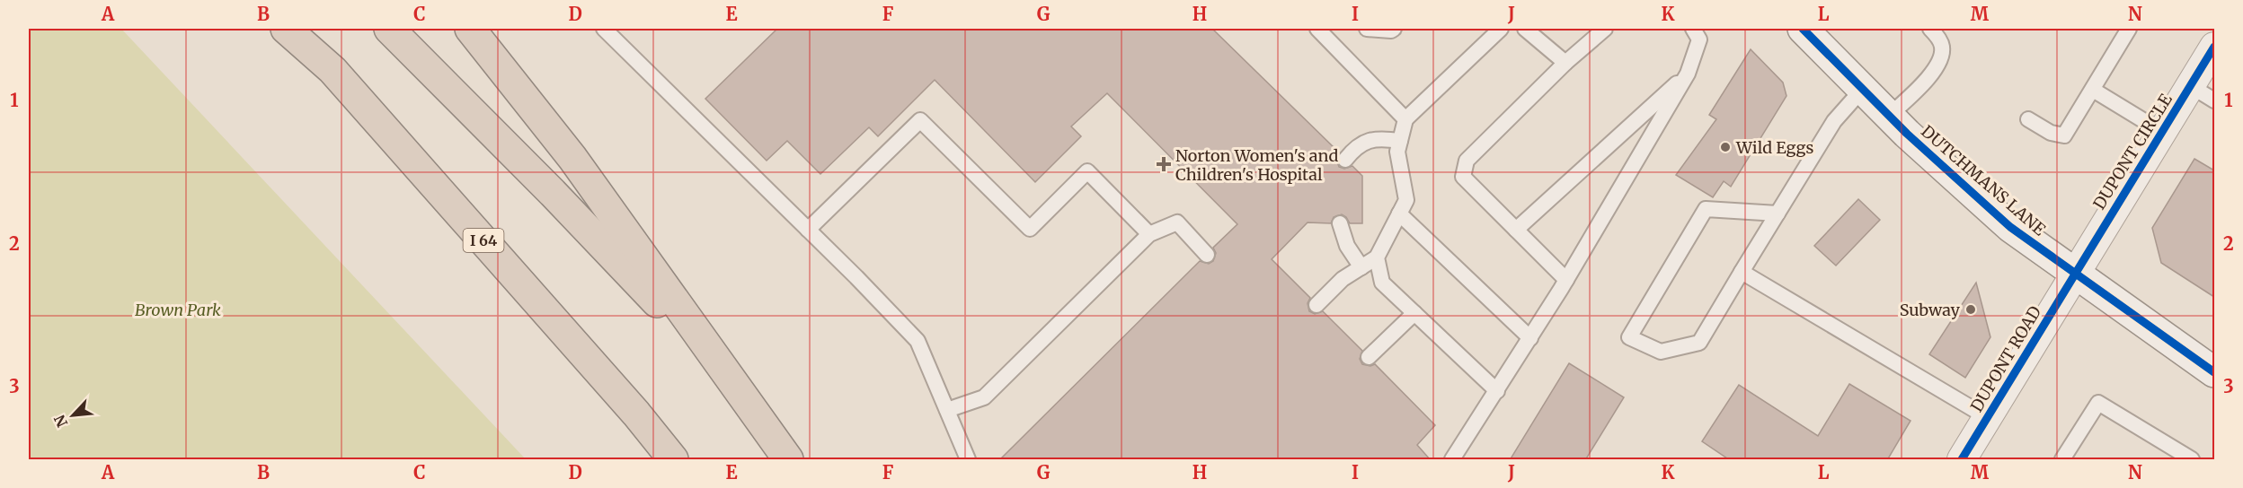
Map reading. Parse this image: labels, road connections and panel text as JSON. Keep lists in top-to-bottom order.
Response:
{
  "streets": {
    "highway": ["I 64"],
    "street": ["DUPONT CIRCLE", "DUTCHMANS LANE", "DUPONT ROAD"]
  },
  "crossings": [
    ["DUPONT CIRCLE", "DUTCHMANS LANE"],
    ["DUPONT CIRCLE", "DUPONT ROAD"],
    ["DUTCHMANS LANE", "DUPONT ROAD"]
  ],
  "parks": ["Brown Park"],
  "places": {
    "other": ["Wild Eggs", "Subway"],
    "health": ["Norton Women's and Children's Hospital"]
  },
  "north": "bottom left",
  "grid": {
    "columns": [
      "A",
      "B",
      "C",
      "D",
      "E",
      "F",
      "G",
      "H",
      "I",
      "J",
      "K",
      "L",
      "M",
      "N"
    ],
    "rows": ["1", "2", "3"]
  }
}
